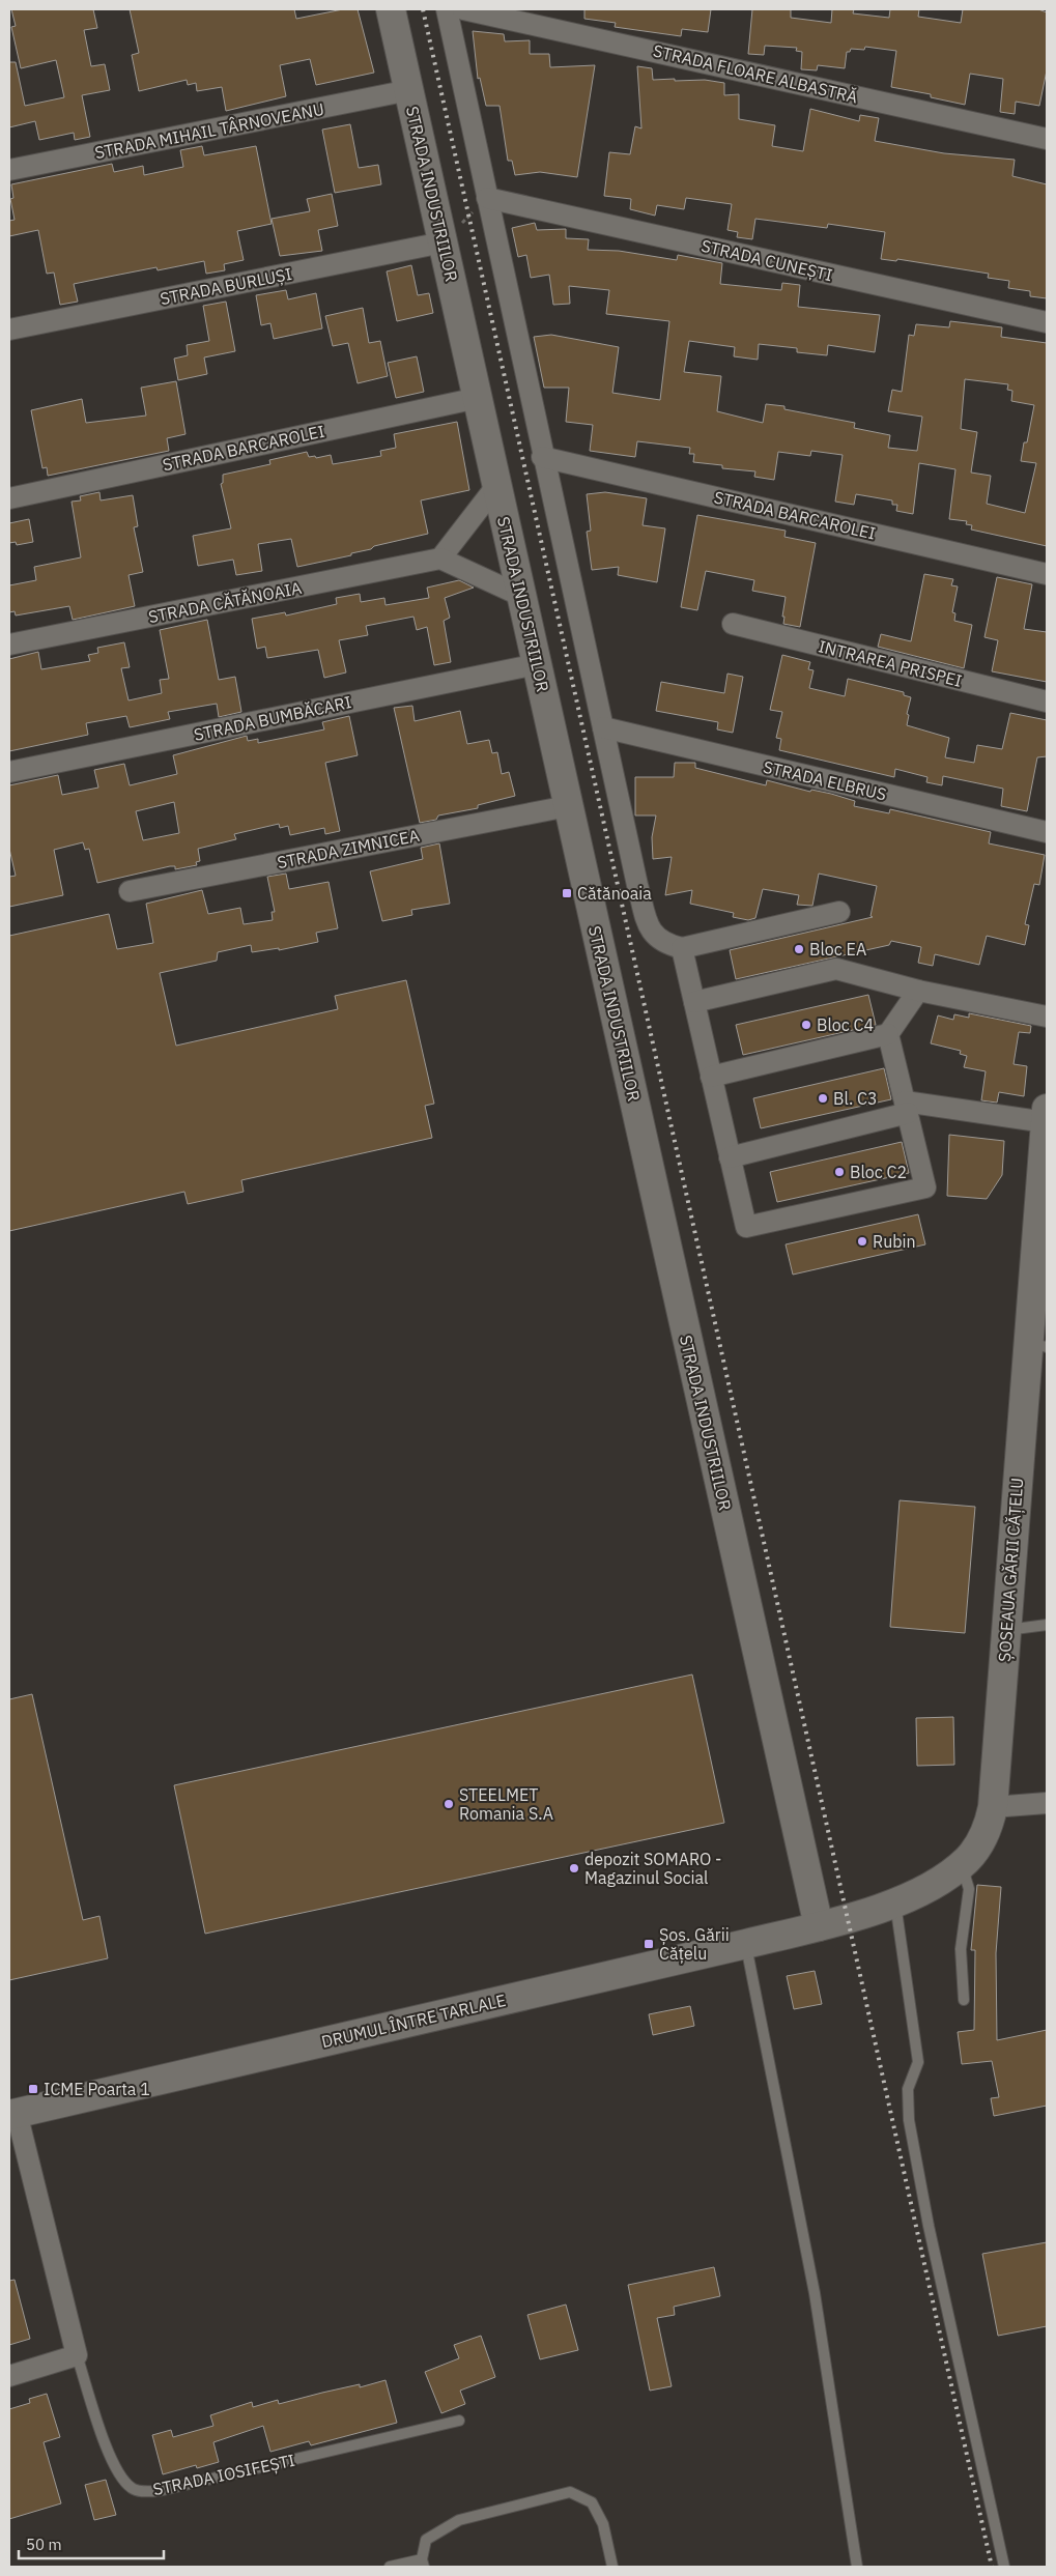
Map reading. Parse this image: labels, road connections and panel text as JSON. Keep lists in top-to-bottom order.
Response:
{
  "streets": {
    "main road": ["STRADA INDUSTRIILOR", "ȘOSEAUA GĂRII CĂȚELU", "DRUMUL ÎNTRE TARLALE"],
    "street": [
      "STRADA FLOARE ALBASTRĂ",
      "STRADA MIHAIL TÂRNOVEANU",
      "STRADA CUNEȘTI",
      "STRADA BURLUȘI",
      "STRADA BARCAROLEI",
      "STRADA CĂTĂNOAIA",
      "INTRAREA PRISPEI",
      "STRADA BUMBĂCARI",
      "STRADA ELBRUS",
      "STRADA ZIMNICEA",
      "STRADA IOSIFEȘTI"
    ]
  },
  "crossings": [
    ["STRADA MIHAIL TÂRNOVEANU", "STRADA INDUSTRIILOR"],
    ["STRADA INDUSTRIILOR", "STRADA BURLUȘI"],
    ["STRADA INDUSTRIILOR", "STRADA BARCAROLEI"],
    ["STRADA INDUSTRIILOR", "STRADA BUMBĂCARI"],
    ["STRADA INDUSTRIILOR", "STRADA ZIMNICEA"],
    ["STRADA INDUSTRIILOR", "ȘOSEAUA GĂRII CĂȚELU"],
    ["STRADA INDUSTRIILOR", "DRUMUL ÎNTRE TARLALE"],
    ["ȘOSEAUA GĂRII CĂȚELU", "DRUMUL ÎNTRE TARLALE"],
    ["DRUMUL ÎNTRE TARLALE", "STRADA IOSIFEȘTI"]
  ],
  "places": {
    "transit": ["Cătănoaia", "Șos. Gării Cățelu", "ICME Poarta 1"],
    "other": [
      "Bloc EA",
      "Bloc C4",
      "Bl. C3",
      "Bloc C2",
      "Rubin",
      "STEELMET Romania S.A",
      "depozit SOMARO - Magazinul Social"
    ]
  },
  "scale_bar": "50 m"
}
